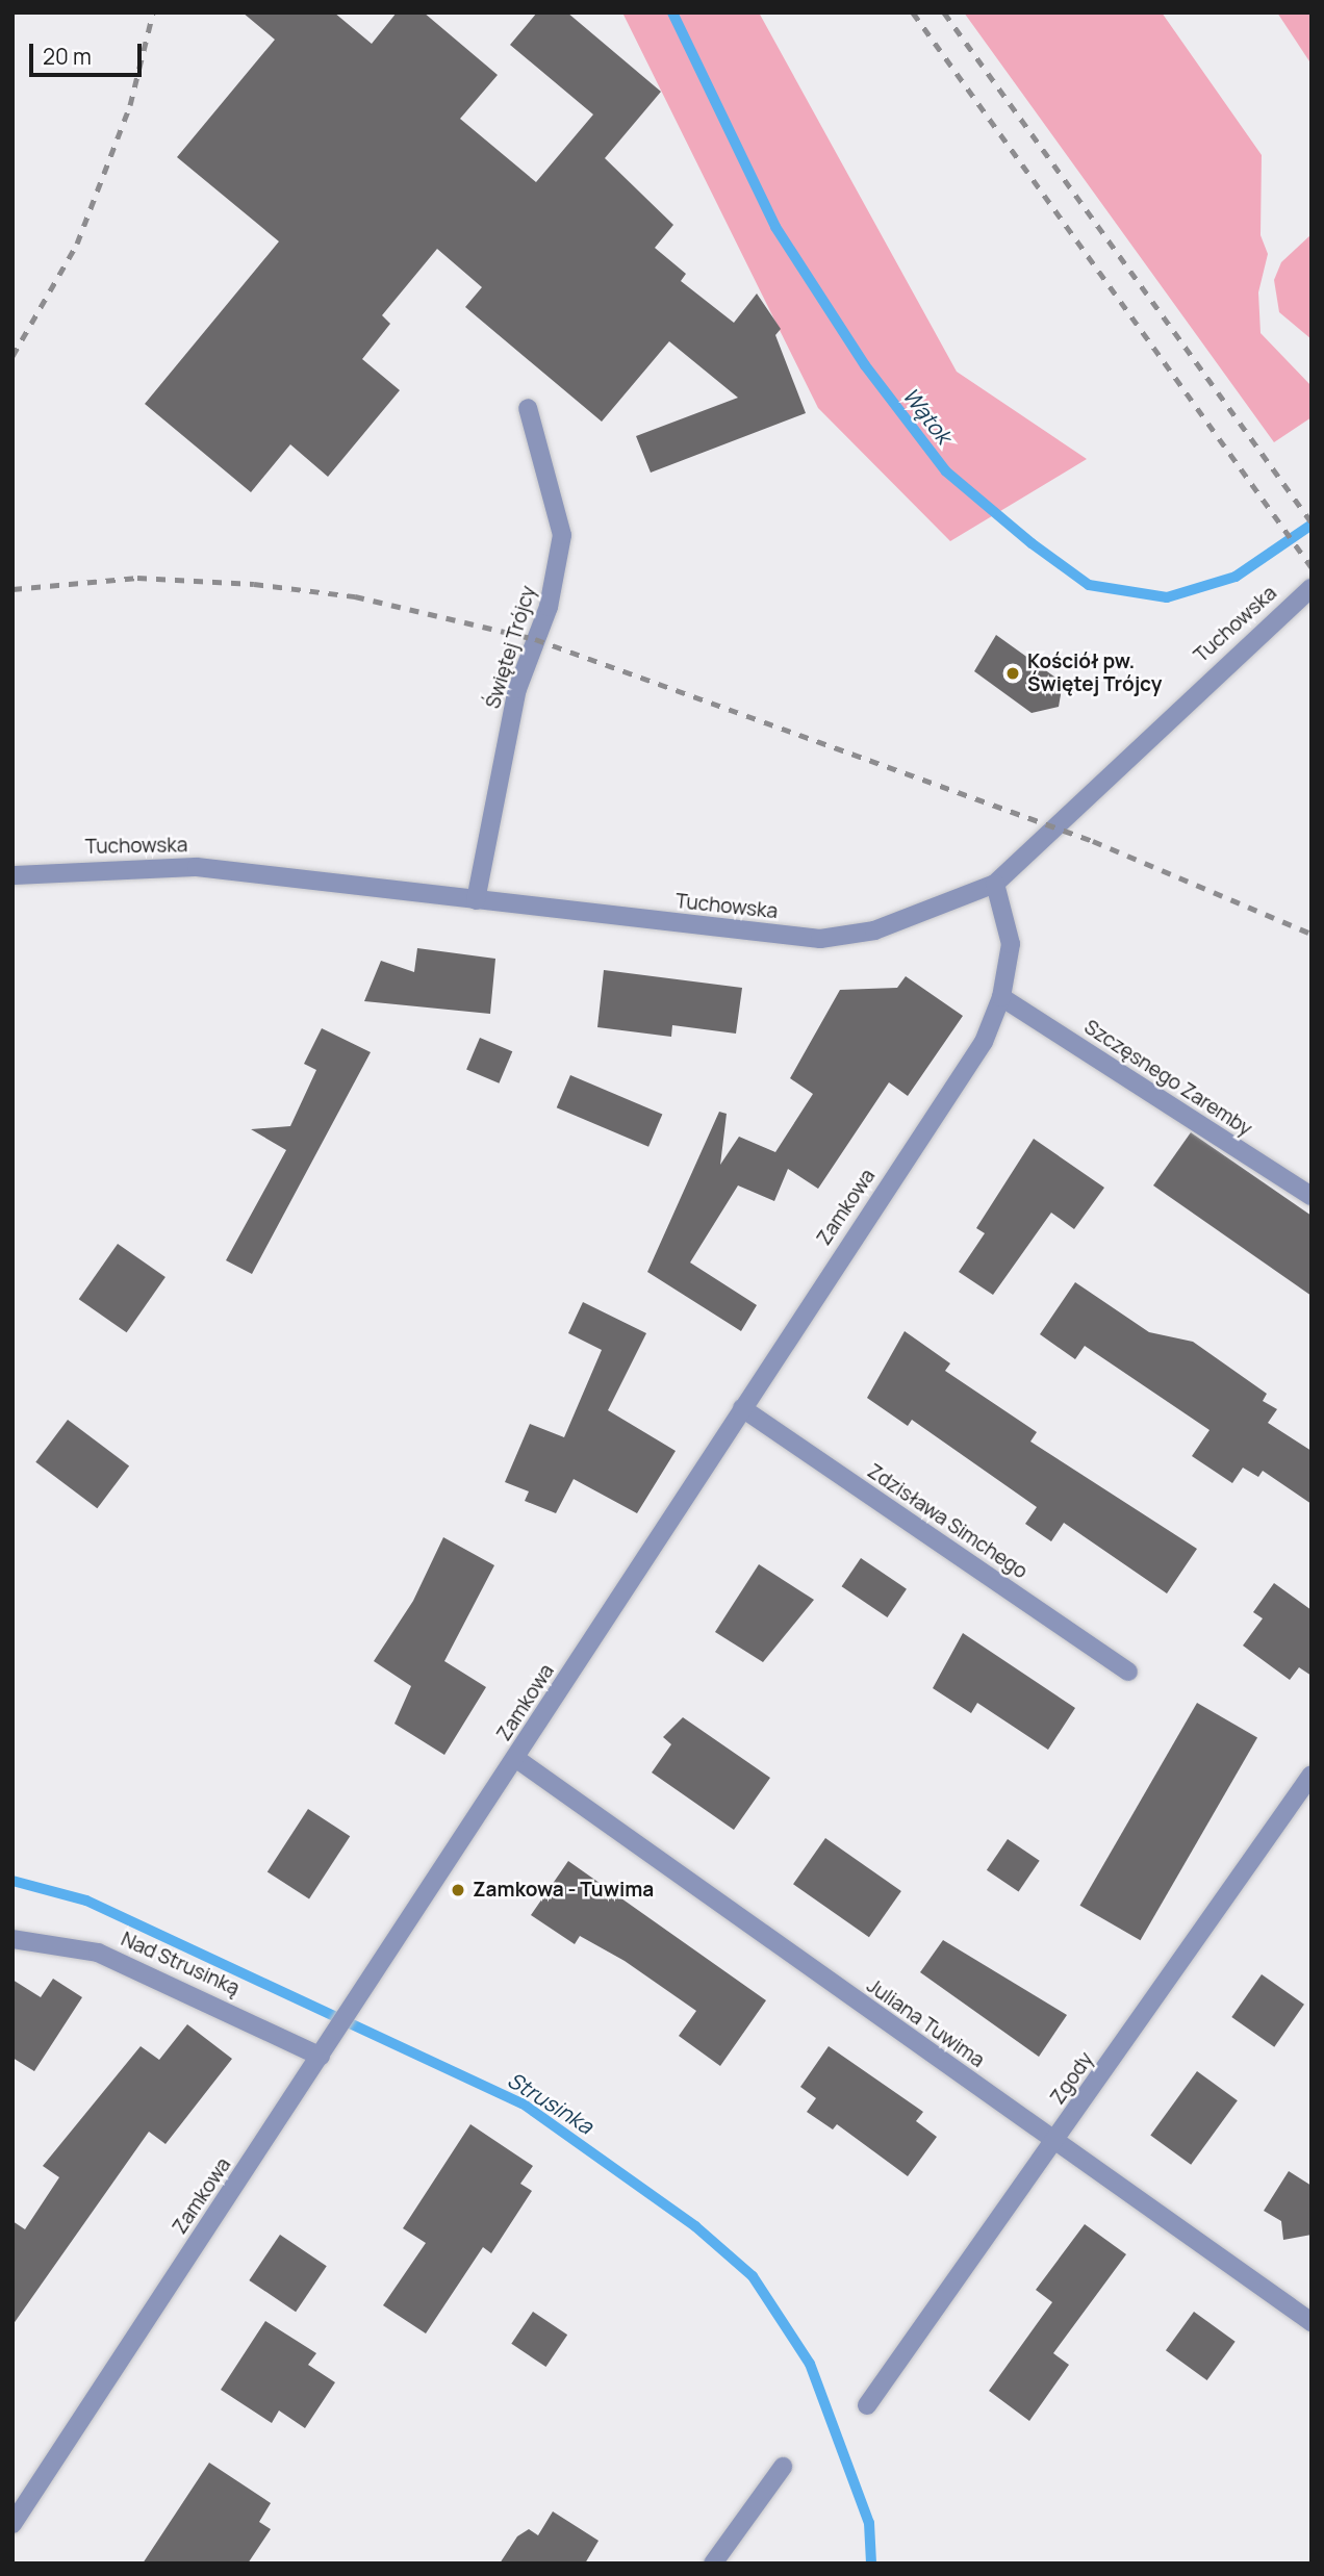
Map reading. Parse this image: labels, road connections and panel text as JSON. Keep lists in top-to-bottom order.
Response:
{
  "streets": {
    "street": [
      "Tuchowska",
      "Świętej Trójcy",
      "Szczęsnego Zaremby",
      "Zamkowa",
      "Zdzisława Simchego",
      "Nad Strusinką",
      "Juliana Tuwima",
      "Zgody"
    ]
  },
  "crossings": [
    ["Tuchowska", "Świętej Trójcy"],
    ["Tuchowska", "Zamkowa"],
    ["Szczęsnego Zaremby", "Zamkowa"],
    ["Zamkowa", "Zdzisława Simchego"],
    ["Zamkowa", "Nad Strusinką"],
    ["Zamkowa", "Juliana Tuwima"],
    ["Juliana Tuwima", "Zgody"]
  ],
  "water": ["Wątok", "Strusinka"],
  "places": ["Kościół pw. Świętej Trójcy", "Zamkowa - Tuwima"],
  "scale_bar": "20 m"
}
